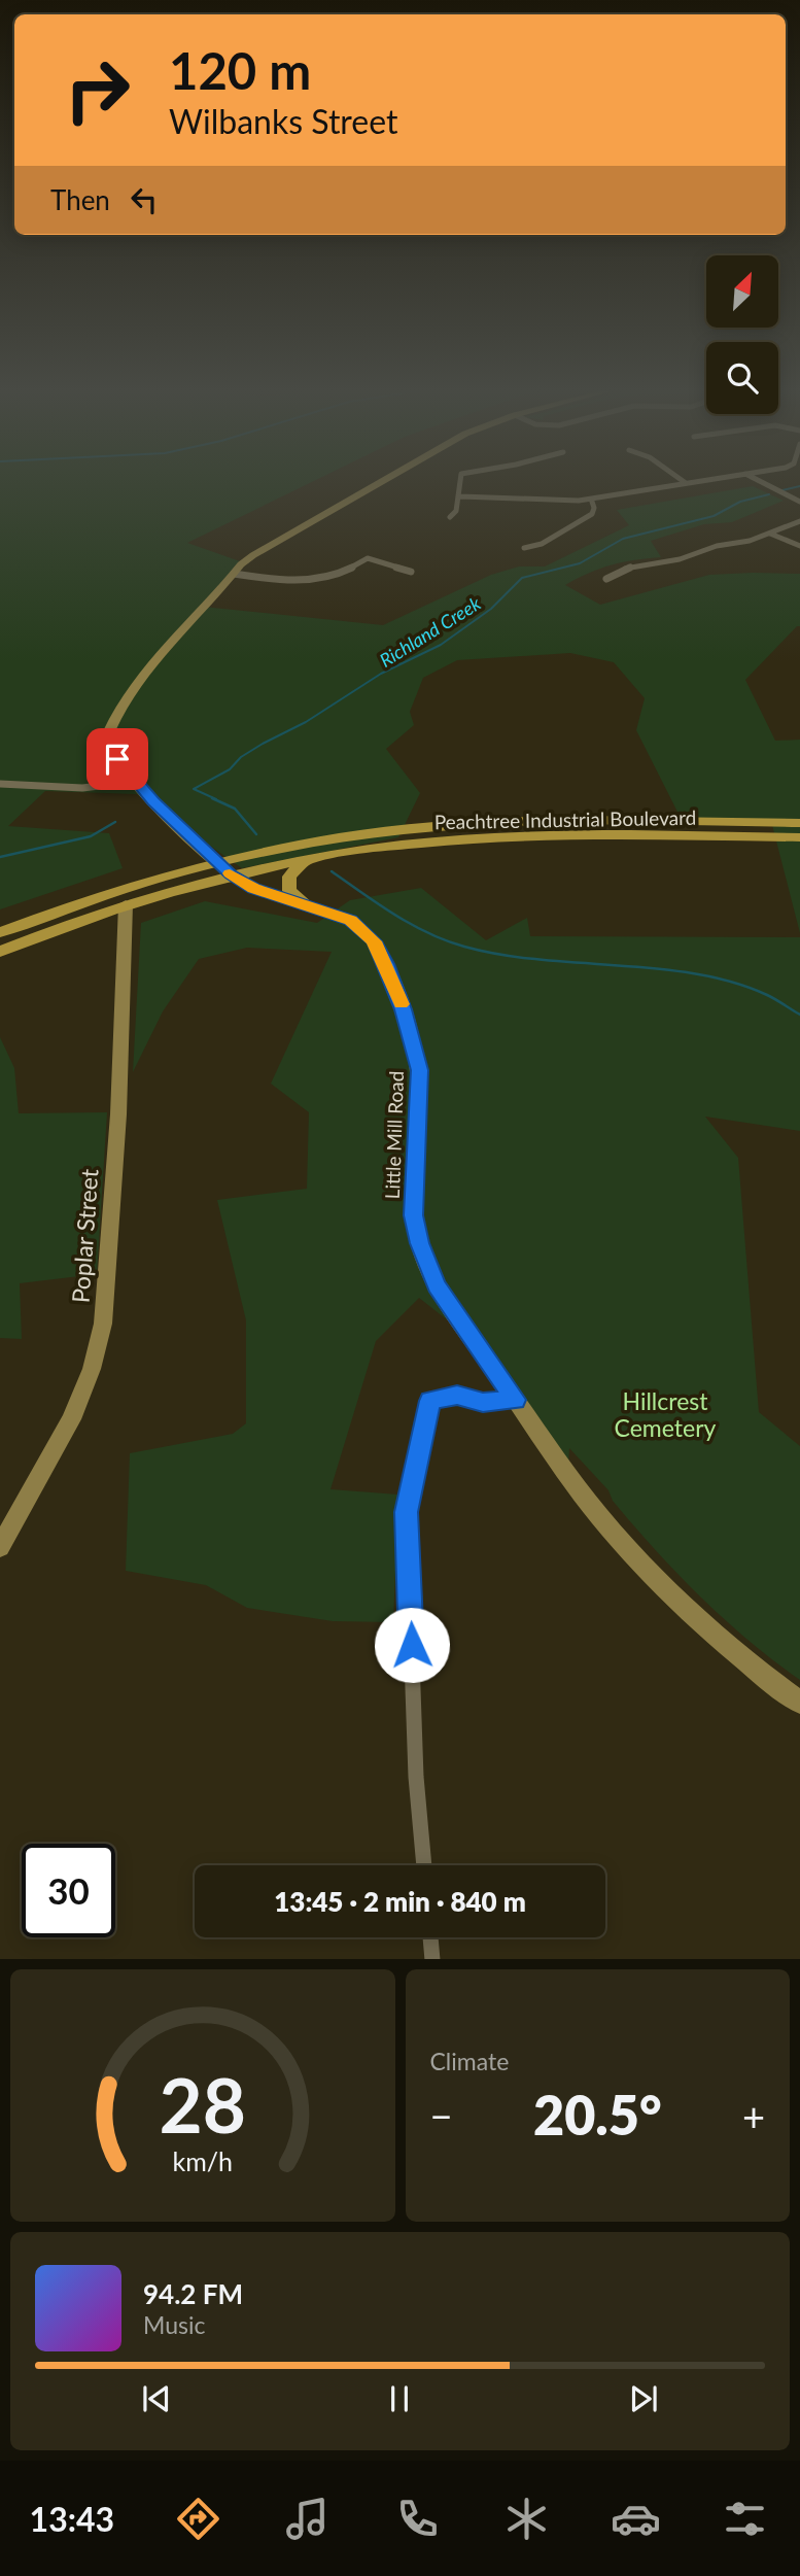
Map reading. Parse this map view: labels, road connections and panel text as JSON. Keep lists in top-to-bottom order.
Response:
{
  "streets": {
    "main road": ["Peachtree Industrial Boulevard"],
    "street": ["Little Mill Road", "Poplar Street"]
  },
  "crossings": [
    ["Peachtree Industrial Boulevard", "Little Mill Road"],
    ["Peachtree Industrial Boulevard", "Poplar Street"]
  ],
  "water": ["Richland Creek"],
  "parks": ["Hillcrest Cemetery"],
  "north": "top right",
  "page": {
    "turn": ["120 m", "Wilbanks Street"],
    "then": "Then",
    "limit": "30",
    "trip": "13:45 · 2 min · 840 m",
    "tile": "Climate",
    "heat": ["−", "20.5°", "+"],
    "song": ["94.2 FM", "Music"],
    "tabs": "13:43",
    "gauge": ["28", "km/h"]
  }
}
